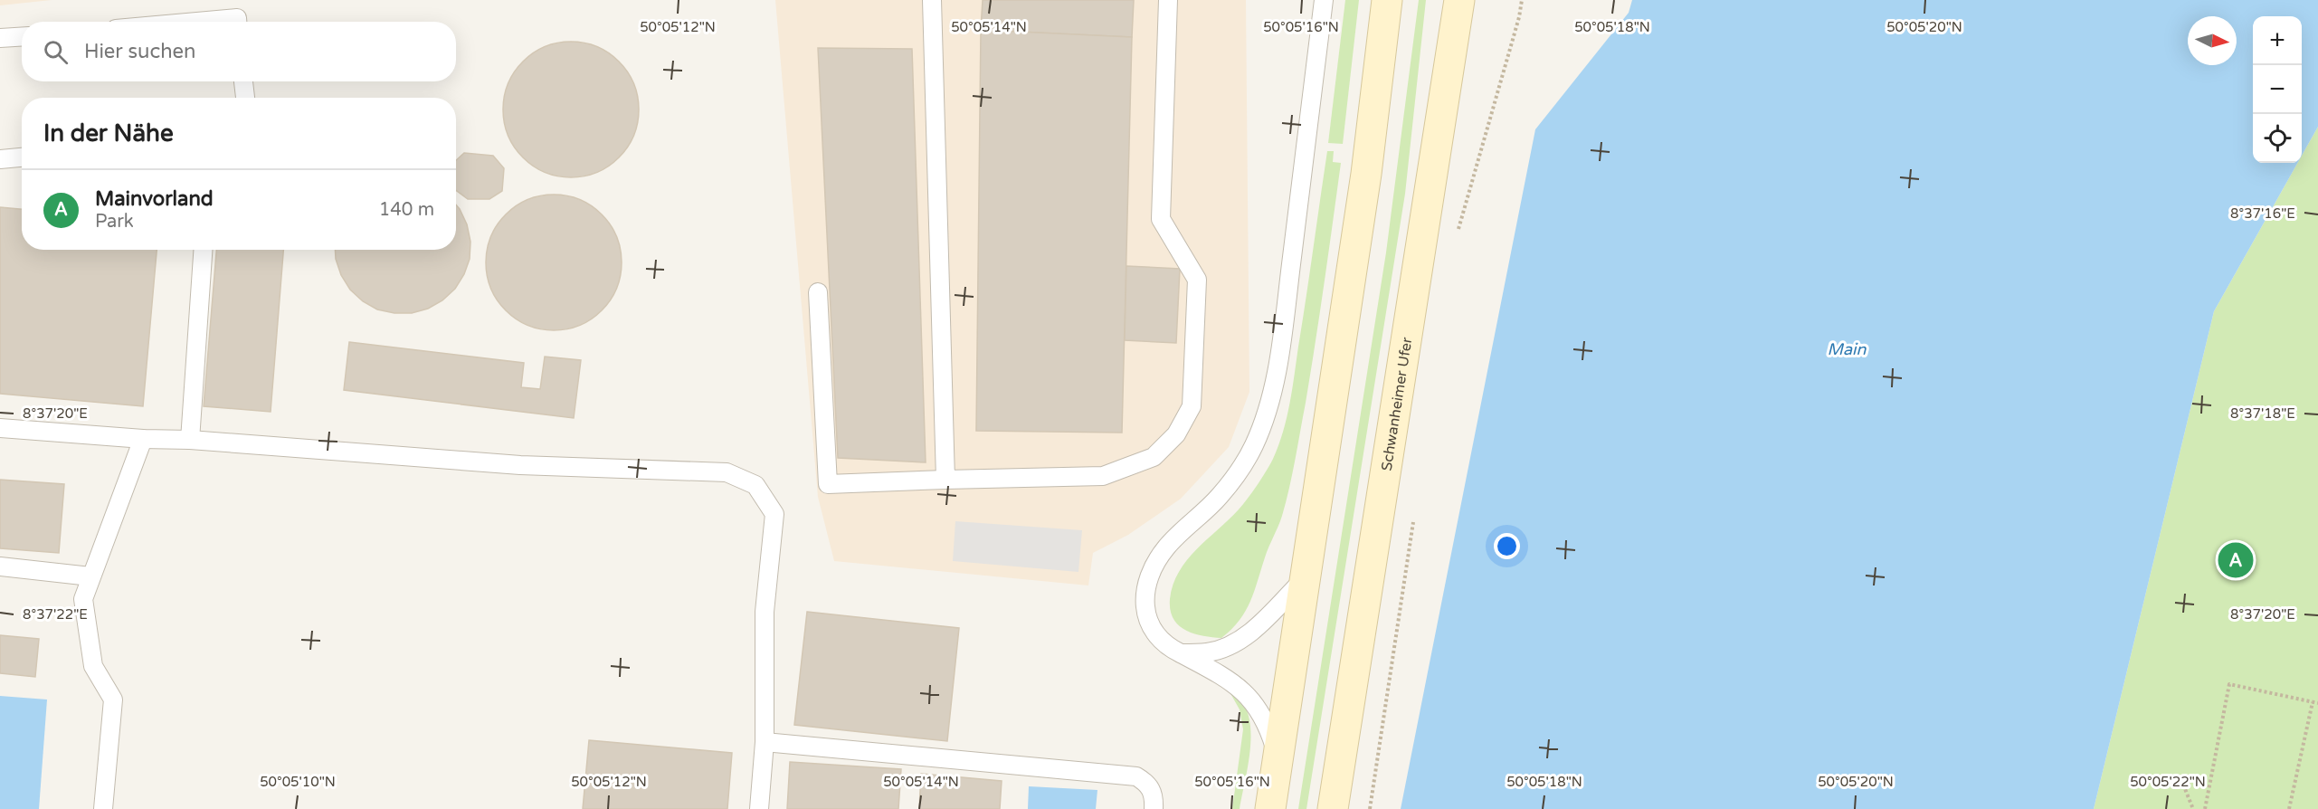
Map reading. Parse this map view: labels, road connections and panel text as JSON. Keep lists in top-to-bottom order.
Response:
{
  "streets": {
    "main road": ["Schwanheimer Ufer"]
  },
  "water": ["Main"],
  "north": "right",
  "page": {
    "map_buttons": ["+", "−"],
    "search": "Hier suchen",
    "heading": "In der Nähe",
    "list": [
      {
        "mark": "A",
        "name": "Mainvorland",
        "note": "Park",
        "value": "140 m"
      }
    ],
    "pins": "A"
  },
  "coordinates": [
    "50°05'12\"N",
    "50°05'16\"N",
    "50°05'18\"N",
    "50°05'20\"N",
    "50°05'14\"N",
    "8°37'16\"E",
    "8°37'18\"E",
    "8°37'20\"E",
    "8°37'22\"E",
    "50°05'10\"N",
    "50°05'22\"N"
  ]
}
